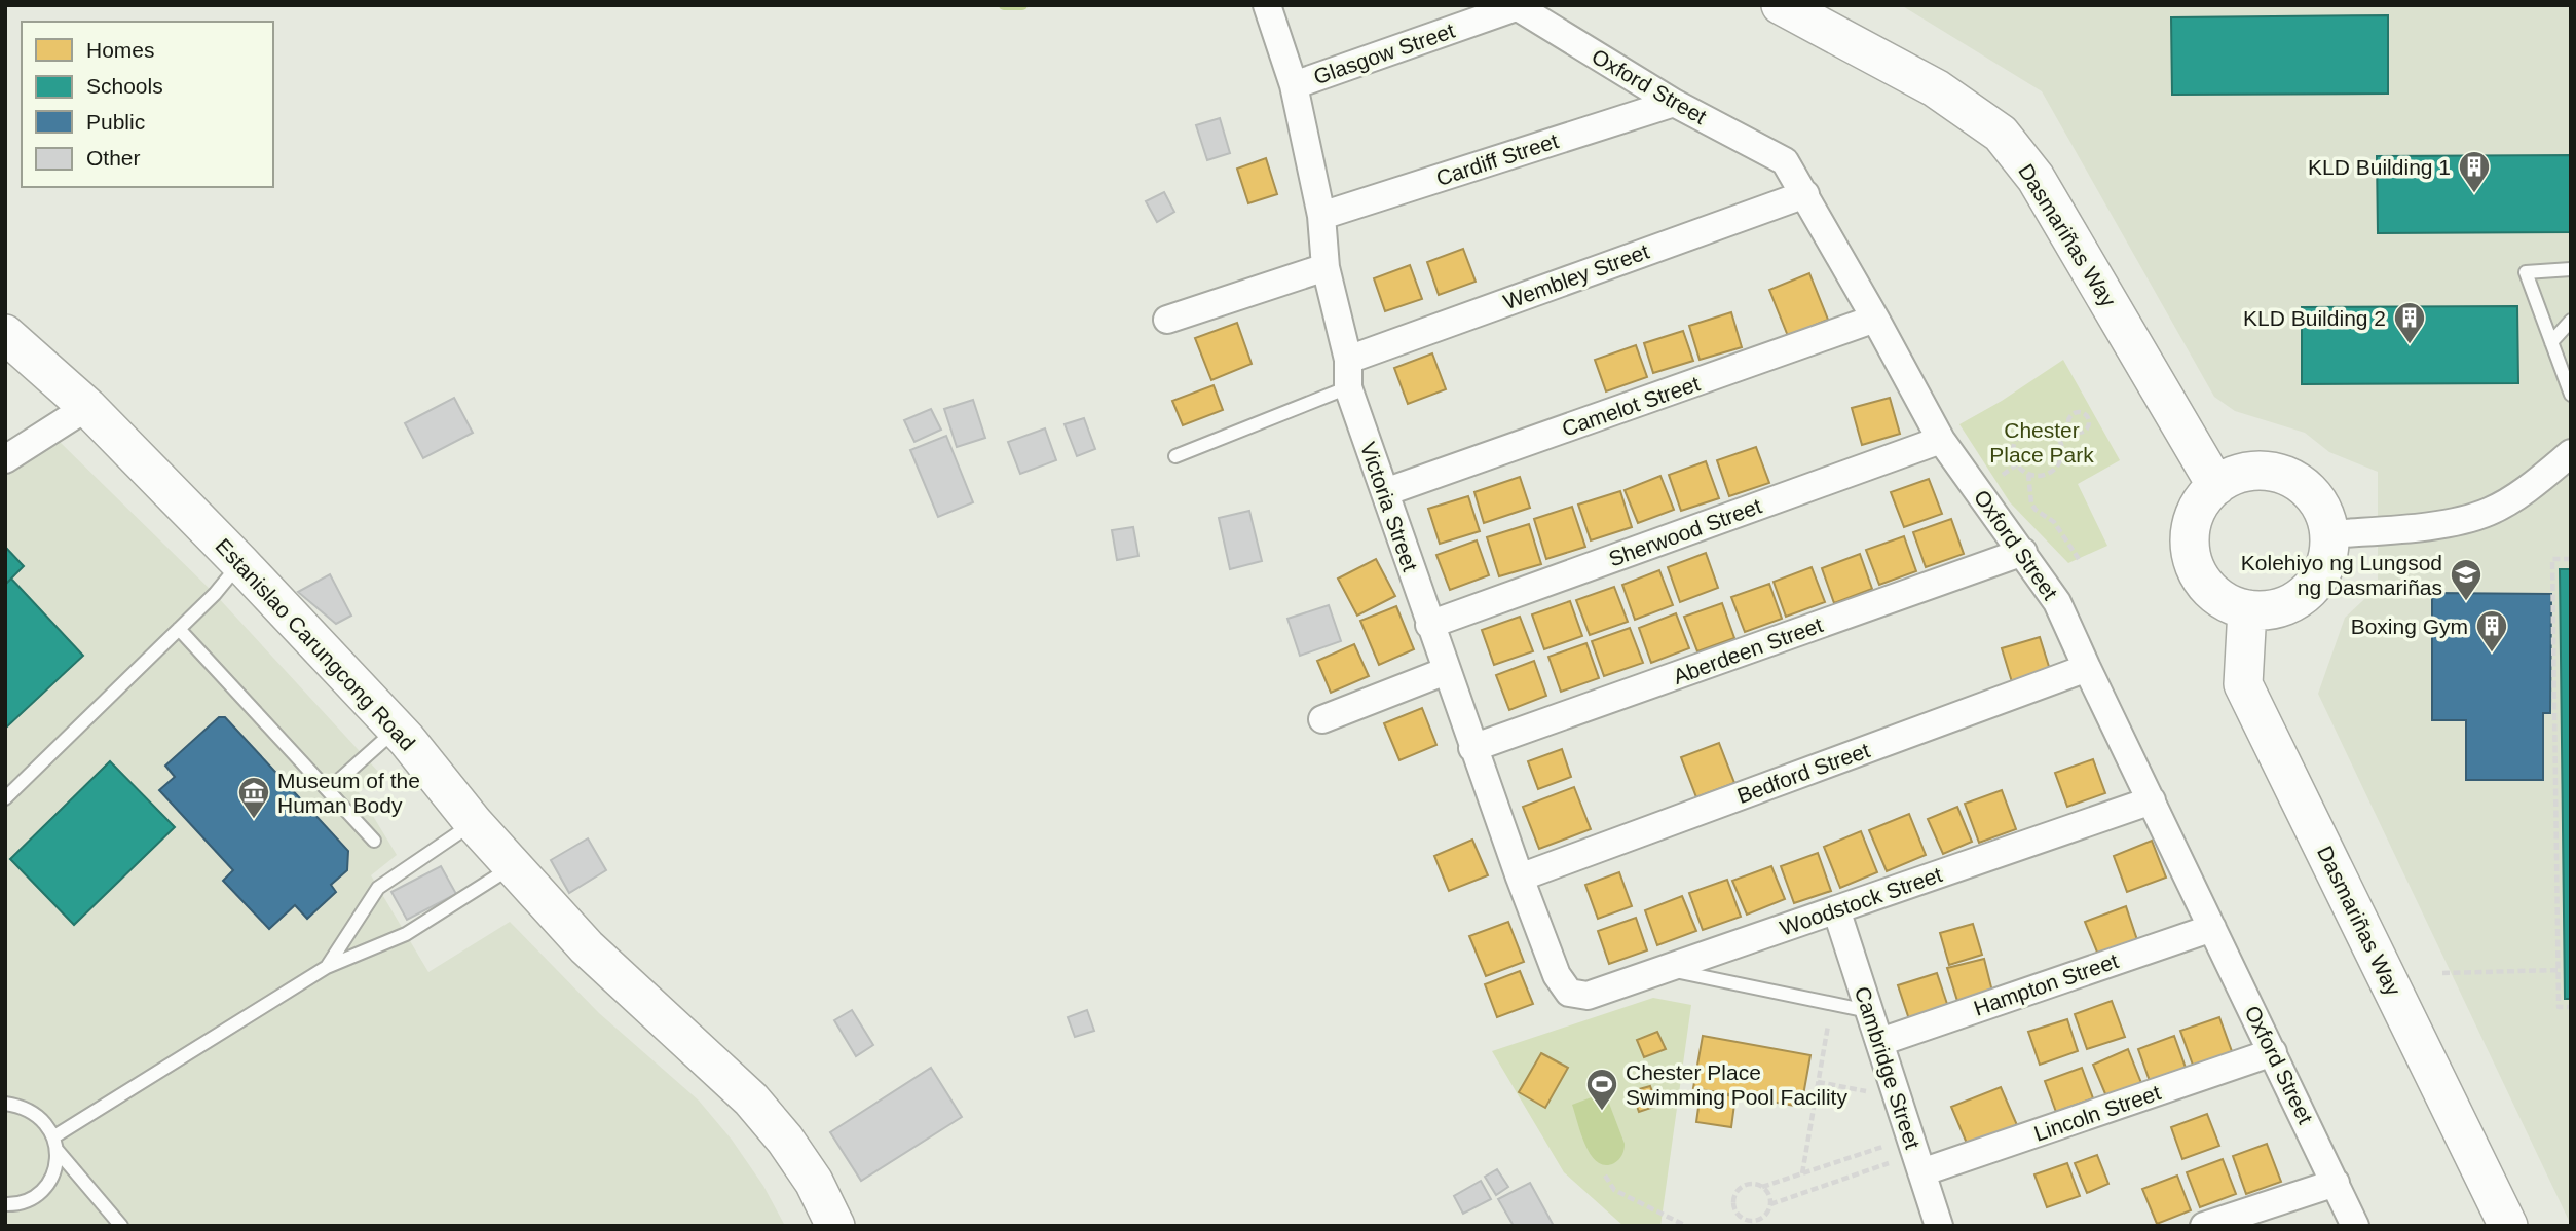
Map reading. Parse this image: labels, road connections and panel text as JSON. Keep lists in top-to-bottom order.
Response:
{
  "streets": {
    "street": [
      "Glasgow Street",
      "Oxford Street",
      "Cardiff Street",
      "Dasmariñas Way",
      "Wembley Street",
      "Camelot Street",
      "Victoria Street",
      "Sherwood Street",
      "Estanislao Carungcong Road",
      "Aberdeen Street",
      "Bedford Street",
      "Woodstock Street",
      "Hampton Street",
      "Cambridge Street",
      "Lincoln Street"
    ]
  },
  "crossings": [
    ["Glasgow Street", "Oxford Street"],
    ["Glasgow Street", "Victoria Street"],
    ["Oxford Street", "Cardiff Street"],
    ["Oxford Street", "Wembley Street"],
    ["Oxford Street", "Camelot Street"],
    ["Oxford Street", "Sherwood Street"],
    ["Oxford Street", "Aberdeen Street"],
    ["Oxford Street", "Bedford Street"],
    ["Oxford Street", "Woodstock Street"],
    ["Oxford Street", "Hampton Street"],
    ["Oxford Street", "Lincoln Street"],
    ["Cardiff Street", "Victoria Street"],
    ["Wembley Street", "Victoria Street"],
    ["Camelot Street", "Victoria Street"],
    ["Victoria Street", "Sherwood Street"],
    ["Victoria Street", "Aberdeen Street"],
    ["Victoria Street", "Bedford Street"],
    ["Victoria Street", "Woodstock Street"],
    ["Woodstock Street", "Cambridge Street"],
    ["Hampton Street", "Cambridge Street"],
    ["Cambridge Street", "Lincoln Street"]
  ],
  "parks": ["Chester Place Park"],
  "places": {
    "building": ["KLD Building 1", "KLD Building 2", "Boxing Gym"],
    "school or university": ["Kolehiyo ng Lungsod ng Dasmariñas"],
    "museum": ["Museum of the Human Body"],
    "sports": ["Chester Place Swimming Pool Facility"]
  },
  "legend": [
    "Homes",
    "Schools",
    "Public",
    "Other"
  ]
}
